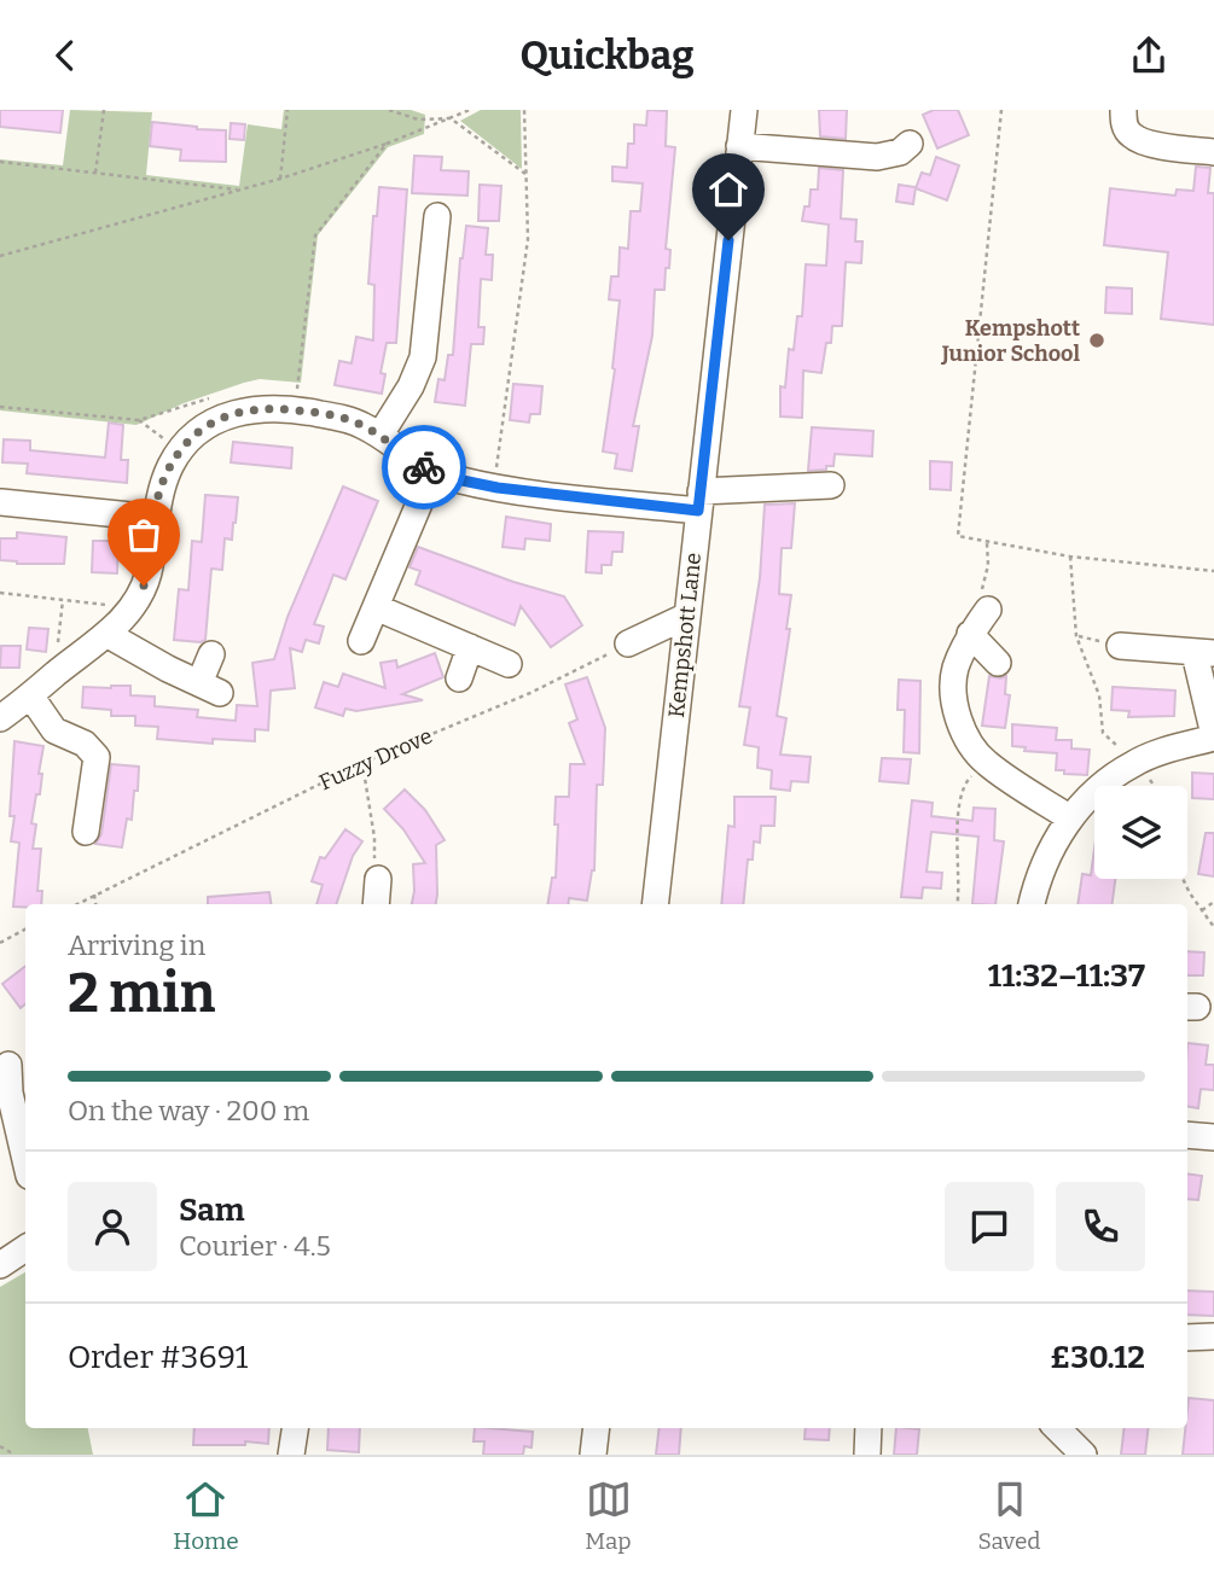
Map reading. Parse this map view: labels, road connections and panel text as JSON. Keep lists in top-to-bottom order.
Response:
{
  "streets": {
    "street": ["Kempshott Lane"],
    "path": ["Fuzzy Drove"]
  },
  "places": ["Kempshott Junior School"],
  "page": {
    "header": "Quickbag",
    "heading": ["2 min", "Arriving in", "11:32–11:37"],
    "panel": [
      "Sam",
      "Courier · 4.5",
      "Order #3691",
      "£30.12"
    ],
    "bar": "On the way · 200 m",
    "tabs": ["Home", "Map", "Saved"]
  }
}
